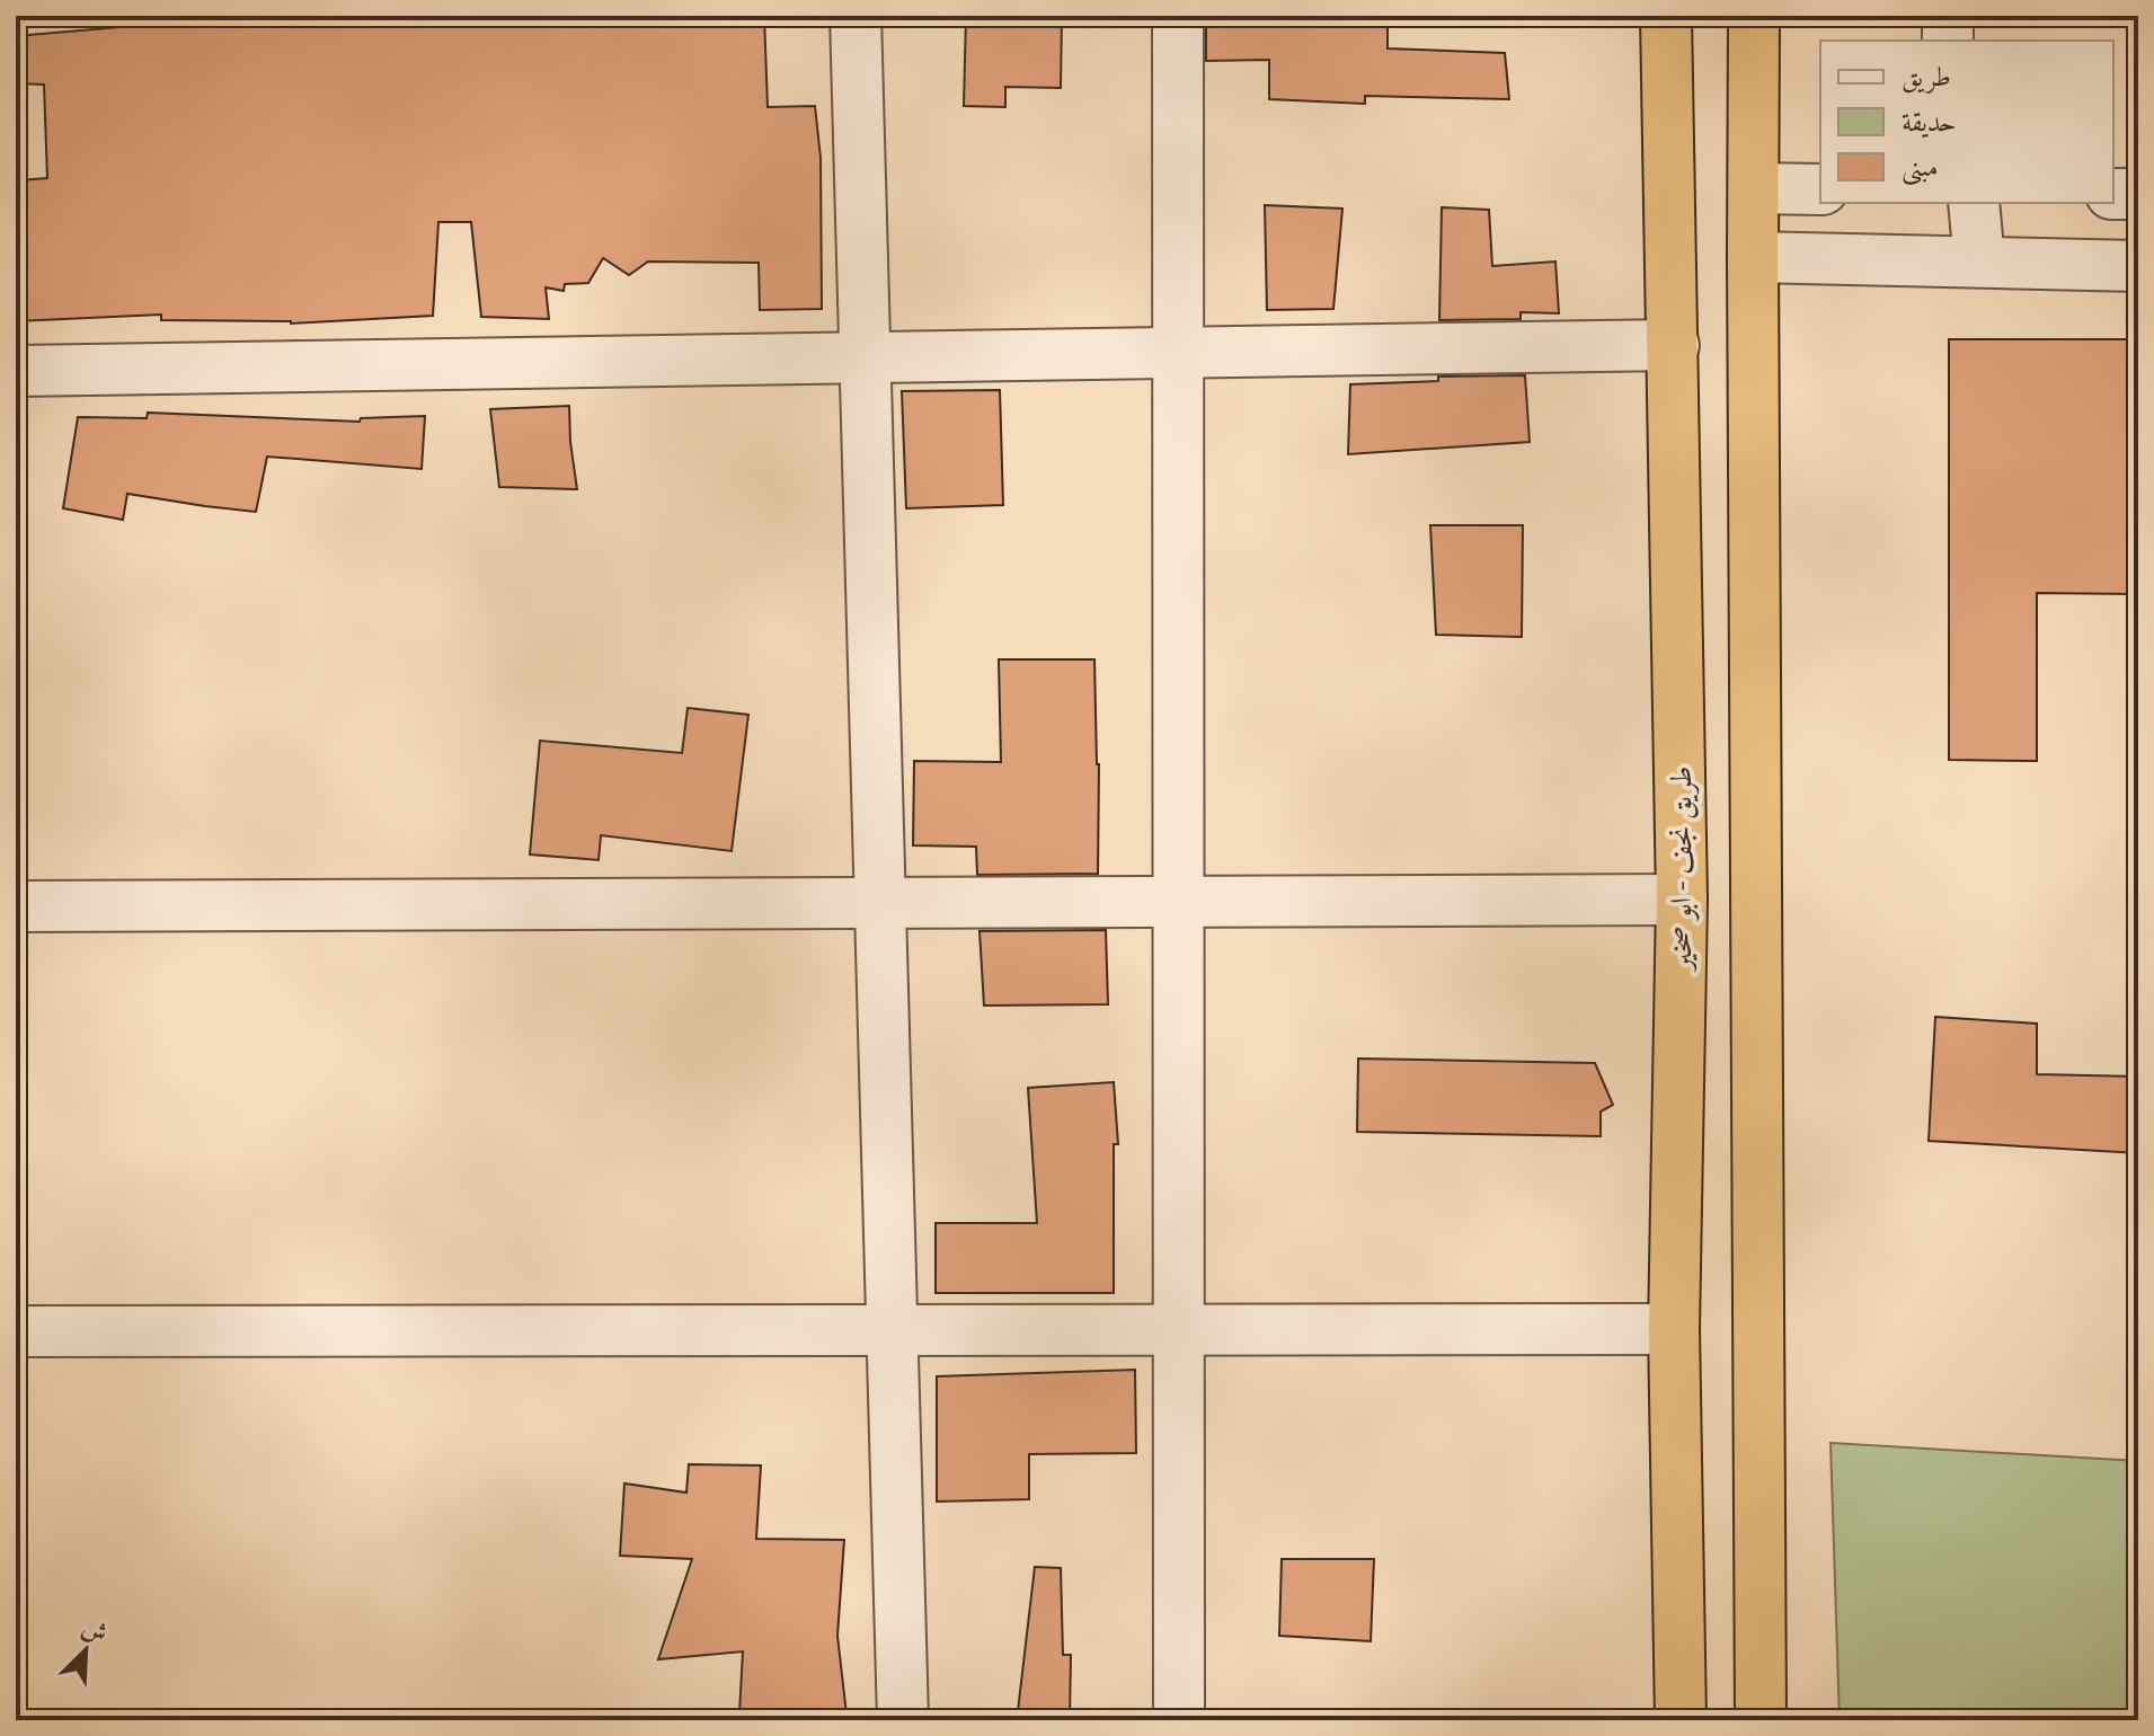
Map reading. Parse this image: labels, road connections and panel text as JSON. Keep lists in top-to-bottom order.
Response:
{
  "streets": {
    "highway": ["طريق نجف - ابو صخير"]
  },
  "legend": ["طريق", "حديقة", "مبنى"],
  "north": "top right"
}
